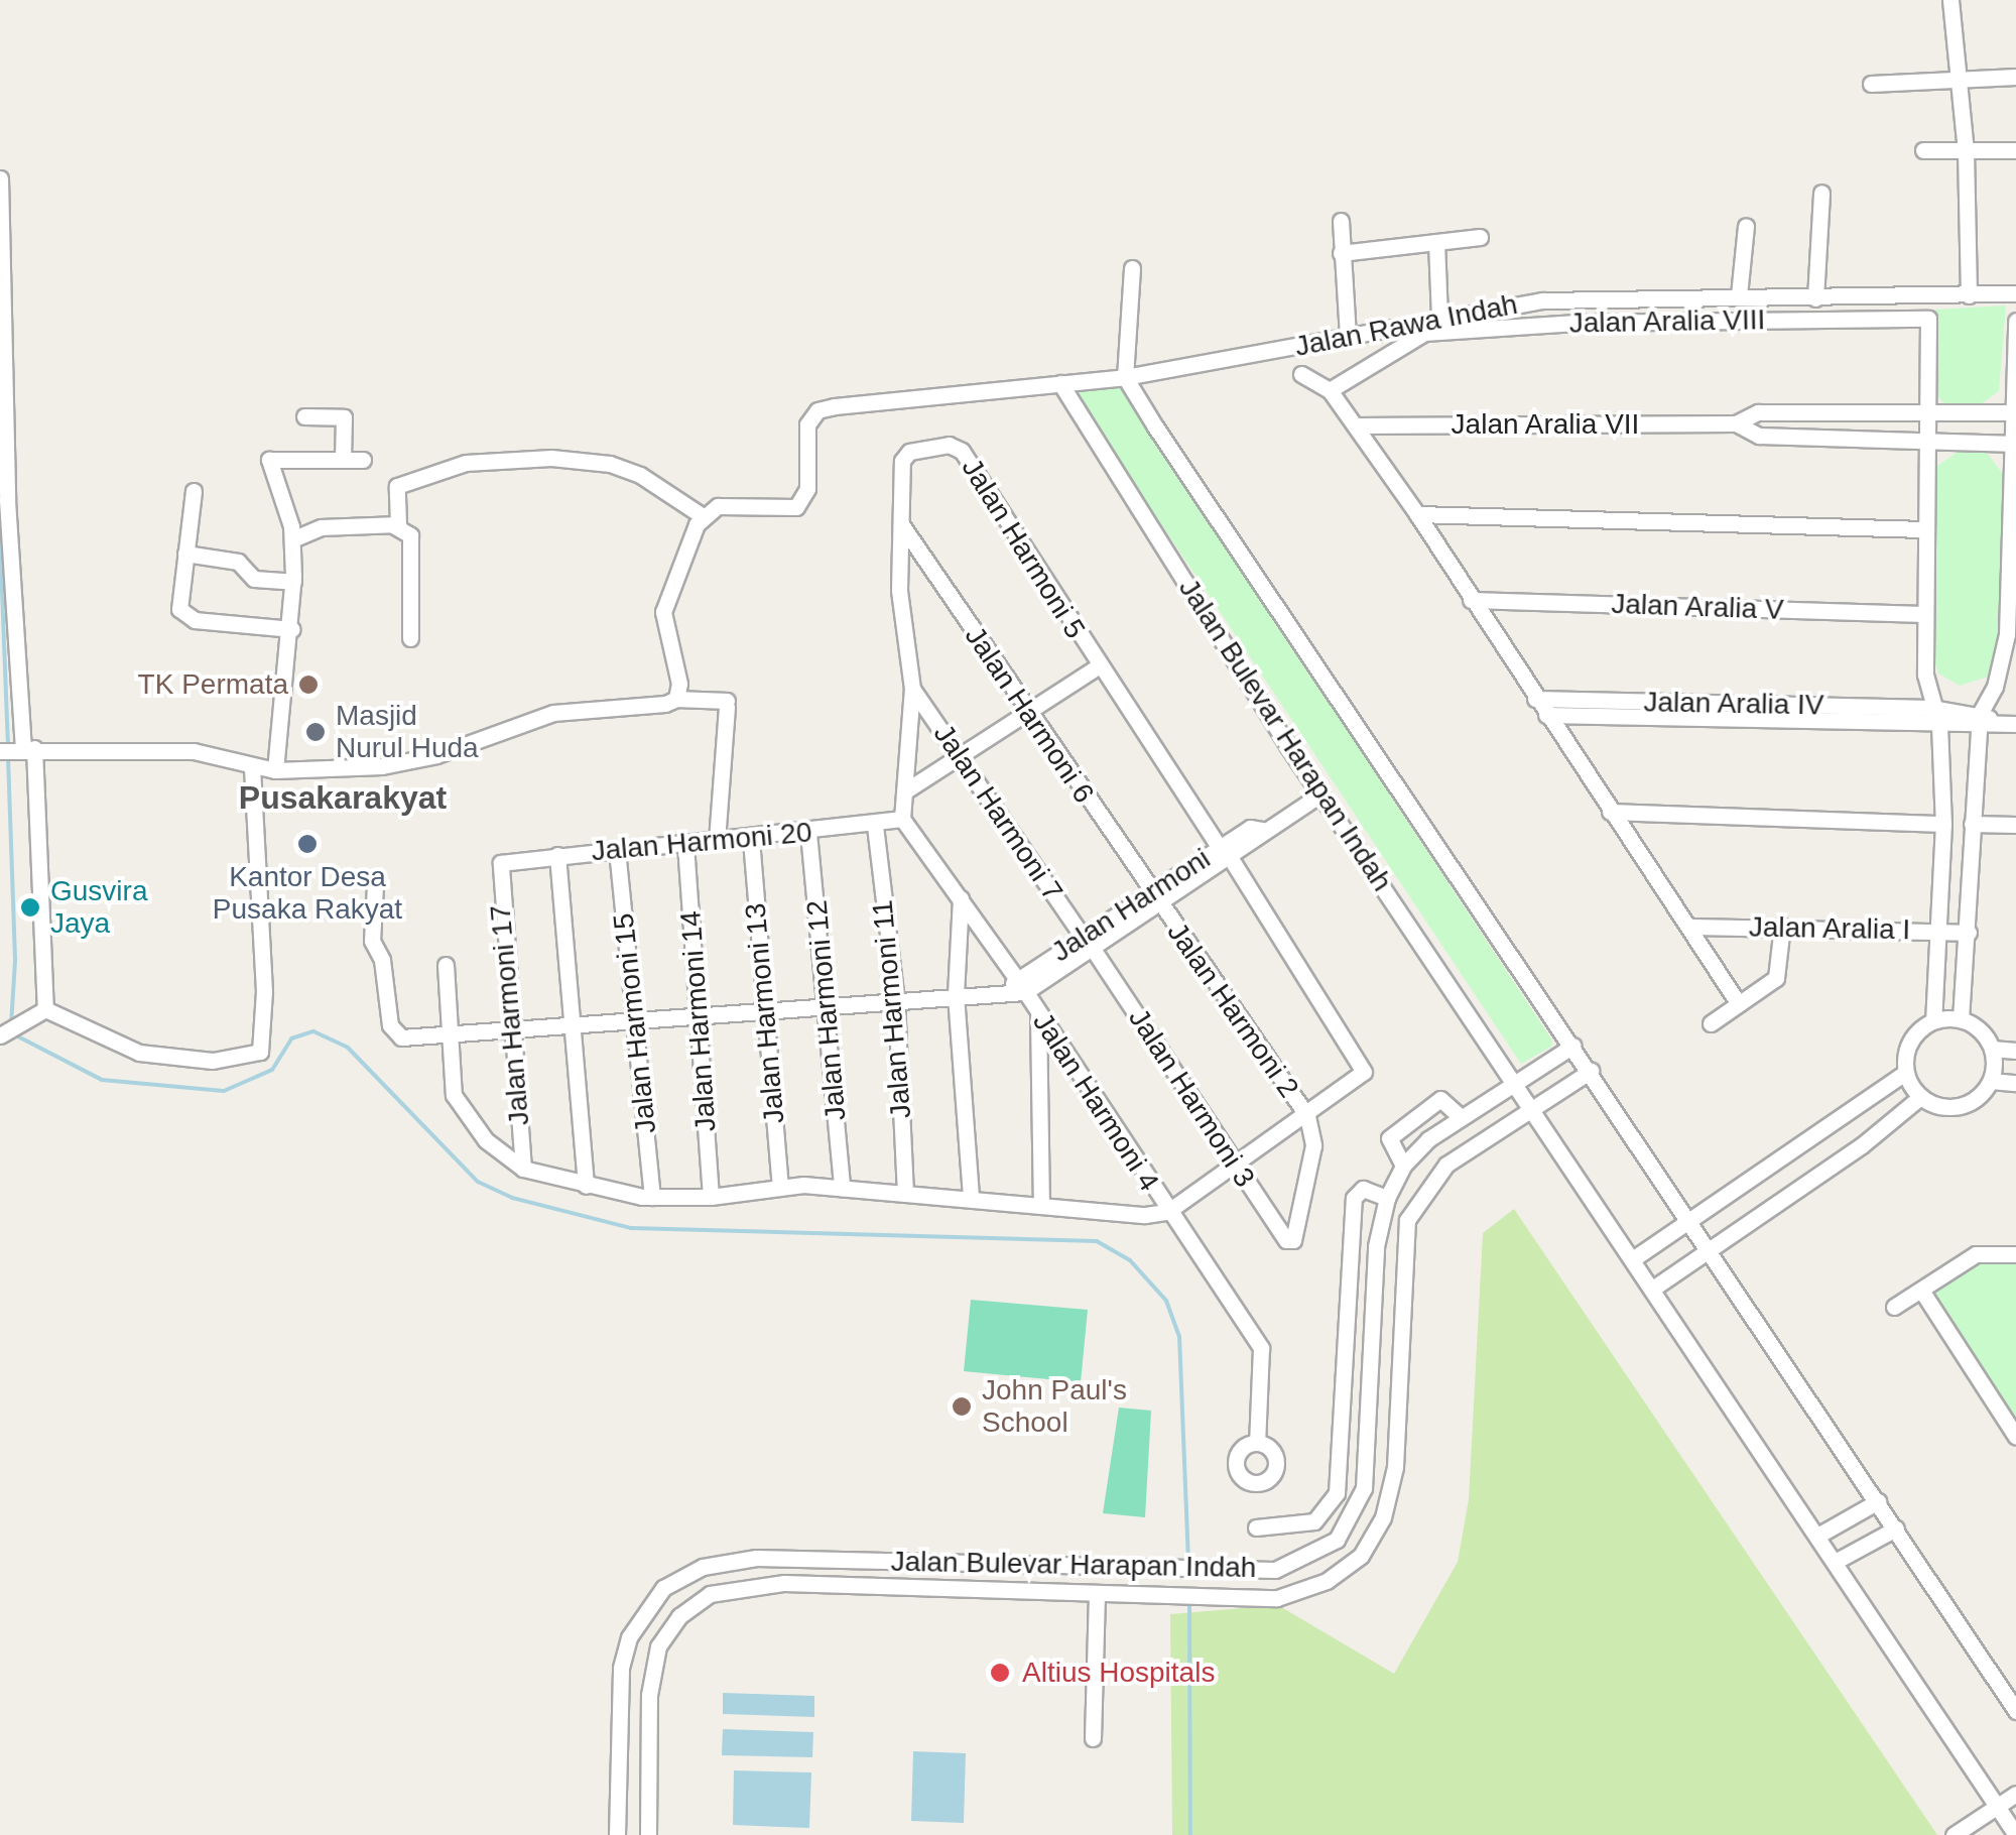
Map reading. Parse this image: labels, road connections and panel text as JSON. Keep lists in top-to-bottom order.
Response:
{
  "streets": {
    "street": [
      "Jalan Aralia VIII",
      "Jalan Rawa Indah",
      "Jalan Aralia VII",
      "Jalan Harmoni 5",
      "Jalan Aralia V",
      "Jalan Aralia IV",
      "Jalan Harmoni 6",
      "Jalan Bulevar Harapan Indah",
      "Jalan Harmoni 7",
      "Jalan Harmoni 20",
      "Jalan Harmoni",
      "Jalan Aralia I",
      "Jalan Harmoni 11",
      "Jalan Harmoni 12",
      "Jalan Harmoni 2",
      "Jalan Harmoni 13",
      "Jalan Harmoni 17",
      "Jalan Harmoni 14",
      "Jalan Harmoni 15",
      "Jalan Harmoni 3",
      "Jalan Harmoni 4"
    ]
  },
  "crossings": [
    ["Jalan Aralia VIII", "Jalan Aralia VII"],
    ["Jalan Aralia VIII", "Jalan Aralia V"],
    ["Jalan Aralia VIII", "Jalan Aralia IV"],
    ["Jalan Rawa Indah", "Jalan Bulevar Harapan Indah"],
    ["Jalan Harmoni 5", "Jalan Harmoni 6"],
    ["Jalan Harmoni 5", "Jalan Harmoni 7"],
    ["Jalan Harmoni 5", "Jalan Harmoni 20"],
    ["Jalan Harmoni 5", "Jalan Harmoni"],
    ["Jalan Harmoni 5", "Jalan Harmoni 2"],
    ["Jalan Harmoni 5", "Jalan Harmoni 3"],
    ["Jalan Harmoni 5", "Jalan Harmoni 4"],
    ["Jalan Harmoni 6", "Jalan Harmoni"],
    ["Jalan Harmoni 6", "Jalan Harmoni 2"],
    ["Jalan Bulevar Harapan Indah", "Jalan Harmoni"],
    ["Jalan Harmoni 7", "Jalan Harmoni"],
    ["Jalan Harmoni 7", "Jalan Harmoni 3"],
    ["Jalan Harmoni 20", "Jalan Harmoni 11"],
    ["Jalan Harmoni 20", "Jalan Harmoni 12"],
    ["Jalan Harmoni 20", "Jalan Harmoni 13"],
    ["Jalan Harmoni 20", "Jalan Harmoni 17"],
    ["Jalan Harmoni 20", "Jalan Harmoni 14"],
    ["Jalan Harmoni 20", "Jalan Harmoni 15"],
    ["Jalan Harmoni 20", "Jalan Harmoni 4"],
    ["Jalan Harmoni", "Jalan Harmoni 2"],
    ["Jalan Harmoni", "Jalan Harmoni 3"],
    ["Jalan Harmoni", "Jalan Harmoni 4"],
    ["Jalan Harmoni 2", "Jalan Harmoni 3"]
  ],
  "districts": ["Pusakarakyat"],
  "places": [
    "TK Permata",
    "Masjid Nurul Huda",
    "Kantor Desa Pusaka Rakyat",
    "Gusvira Jaya",
    "John Paul's School",
    "Altius Hospitals"
  ]
}
